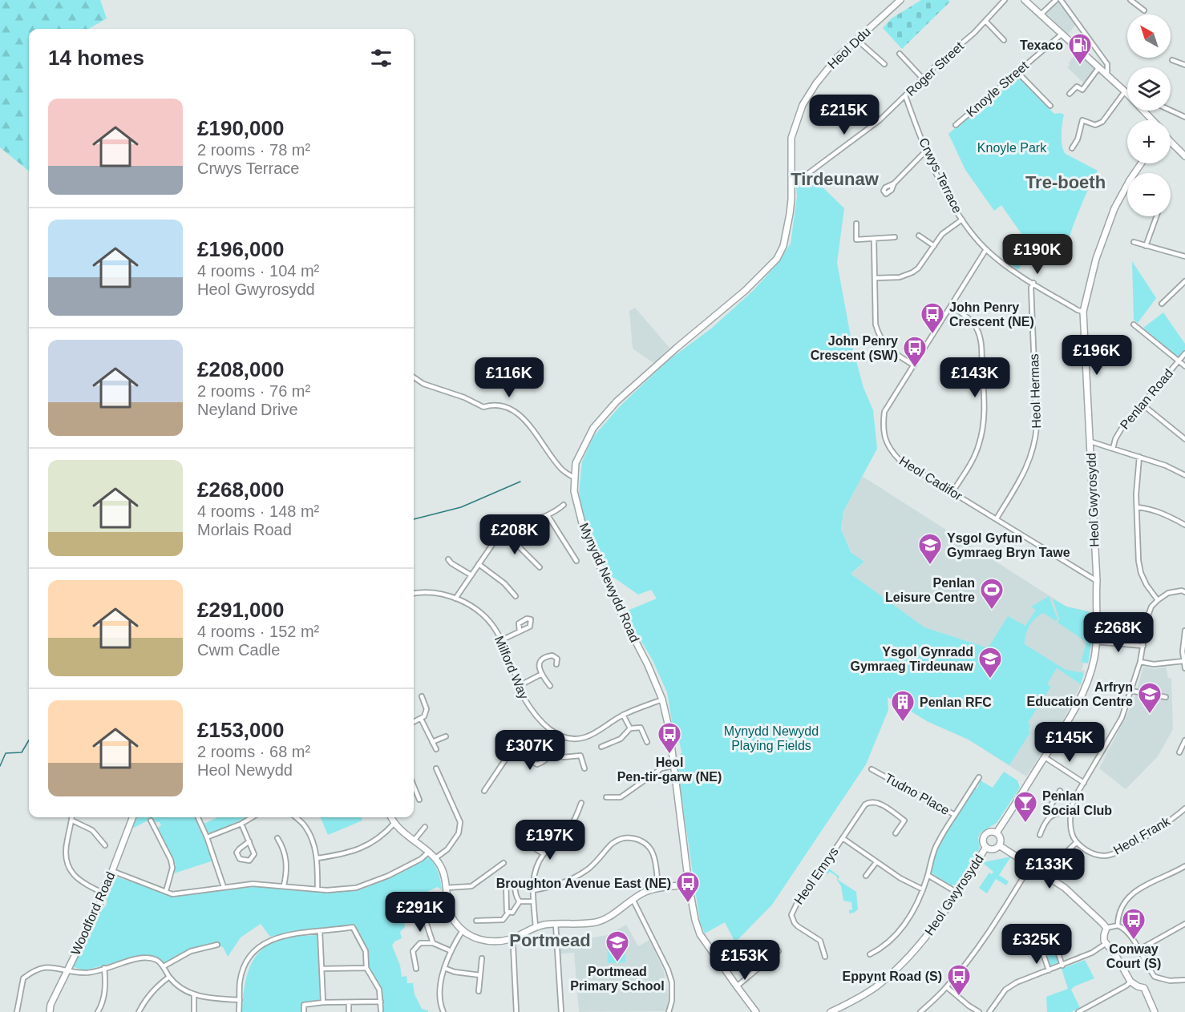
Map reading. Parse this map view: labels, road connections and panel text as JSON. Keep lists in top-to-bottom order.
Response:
{
  "streets": {
    "street": [
      "Heol Ddu",
      "Roger Street",
      "Knoyle Street",
      "Crwys Terrace",
      "Heol Hermas",
      "Penlan Road",
      "Heol Cadifor",
      "Heol Gwyrosydd",
      "Mynydd Newydd Road",
      "Milford Way",
      "Tudno Place",
      "Heol Frank",
      "Heol Emrys",
      "Woodford Road"
    ]
  },
  "crossings": [
    ["Heol Ddu", "Roger Street"],
    ["Heol Ddu", "Mynydd Newydd Road"],
    ["Roger Street", "Crwys Terrace"],
    ["Roger Street", "Mynydd Newydd Road"],
    ["Crwys Terrace", "Heol Hermas"],
    ["Crwys Terrace", "Heol Cadifor"],
    ["Crwys Terrace", "Heol Gwyrosydd"],
    ["Heol Hermas", "Heol Cadifor"],
    ["Heol Cadifor", "Heol Gwyrosydd"],
    ["Tudno Place", "Heol Emrys"]
  ],
  "districts": ["Tirdeunaw", "Tre-boeth", "Portmead"],
  "parks": ["Knoyle Park", "Mynydd Newydd Playing Fields"],
  "places": {
    "fuel station": ["Texaco"],
    "bus stop": [
      "John Penry Crescent (NE)",
      "John Penry Crescent (SW)",
      "Heol Pen-tir-garw (NE)",
      "Broughton Avenue East (NE)",
      "Conway Court (S)",
      "Eppynt Road (S)"
    ],
    "school or university": [
      "Ysgol Gyfun Gymraeg Bryn Tawe",
      "Ysgol Gynradd Gymraeg Tirdeunaw",
      "Arfryn Education Centre",
      "Portmead Primary School"
    ],
    "sports": ["Penlan Leisure Centre"],
    "building": ["Penlan RFC"],
    "bar": ["Penlan Social Club"]
  },
  "north": "top left",
  "page": {
    "map_buttons": ["+", "−"],
    "heading": "14 homes",
    "list": [
      {
        "name": "£190,000",
        "note": "2 rooms · 78 m² · Crwys Terrace"
      },
      {
        "name": "£196,000",
        "note": "4 rooms · 104 m² · Heol Gwyrosydd"
      },
      {
        "name": "£208,000",
        "note": "2 rooms · 76 m² · Neyland Drive"
      },
      {
        "name": "£268,000",
        "note": "4 rooms · 148 m² · Morlais Road"
      },
      {
        "name": "£291,000",
        "note": "4 rooms · 152 m² · Cwm Cadle"
      },
      {
        "name": "£153,000",
        "note": "2 rooms · 68 m² · Heol Newydd"
      }
    ],
    "price": [
      "£215K",
      "£190K",
      "£196K",
      "£116K",
      "£143K",
      "£208K",
      "£268K",
      "£145K",
      "£307K",
      "£197K",
      "£133K",
      "£291K",
      "£325K",
      "£153K"
    ]
  }
}
